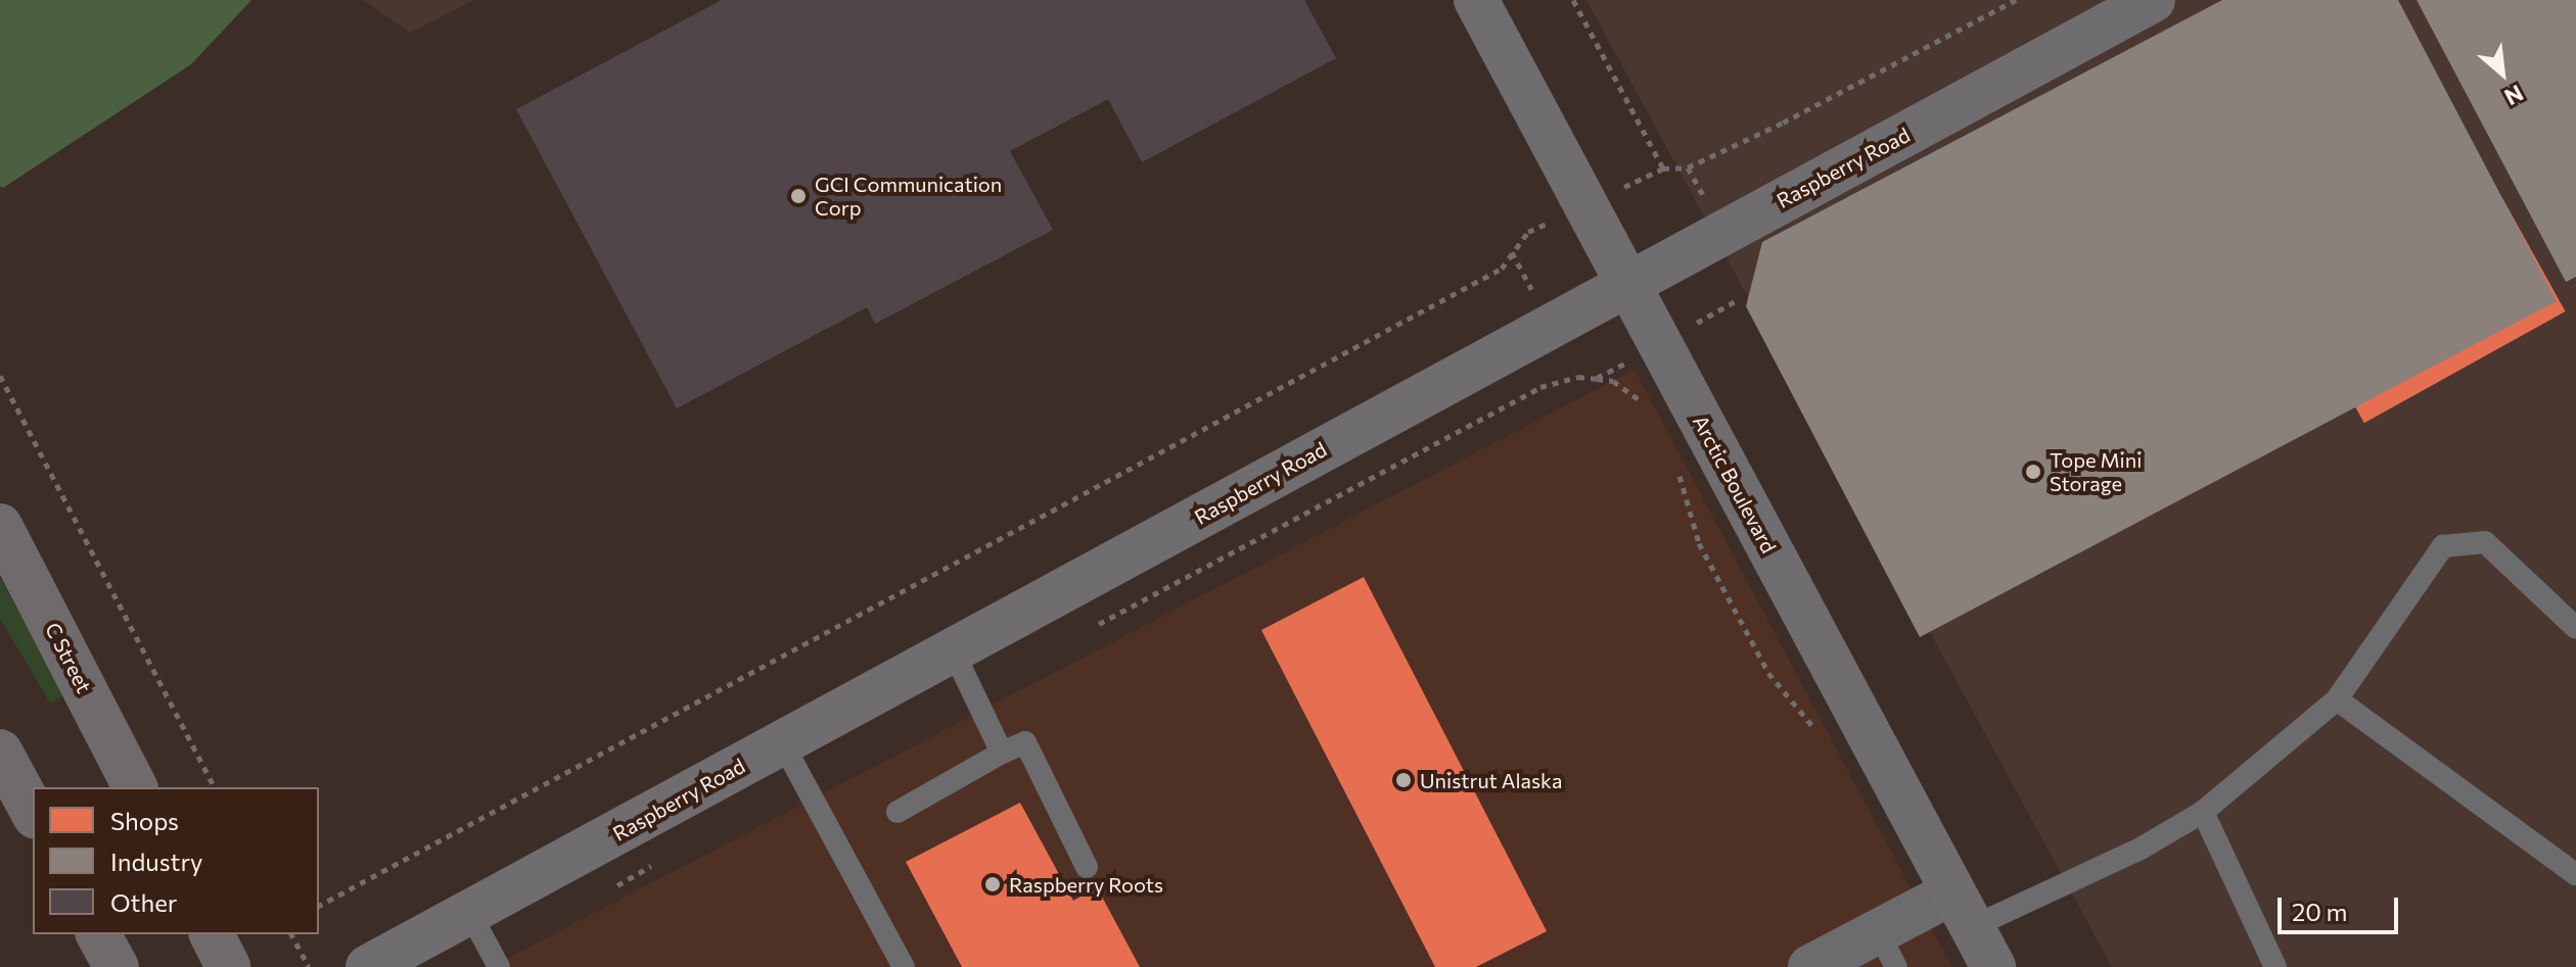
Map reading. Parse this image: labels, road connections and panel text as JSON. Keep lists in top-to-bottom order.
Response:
{
  "streets": {
    "main road": ["Raspberry Road", "Arctic Boulevard", "C Street"]
  },
  "crossings": [
    ["Raspberry Road", "Arctic Boulevard"]
  ],
  "places": [
    "GCI Communication Corp",
    "Tope Mini Storage",
    "Unistrut Alaska",
    "Raspberry Roots"
  ],
  "legend": ["Shops", "Industry", "Other"],
  "scale_bar": "20 m",
  "north": "bottom right"
}
